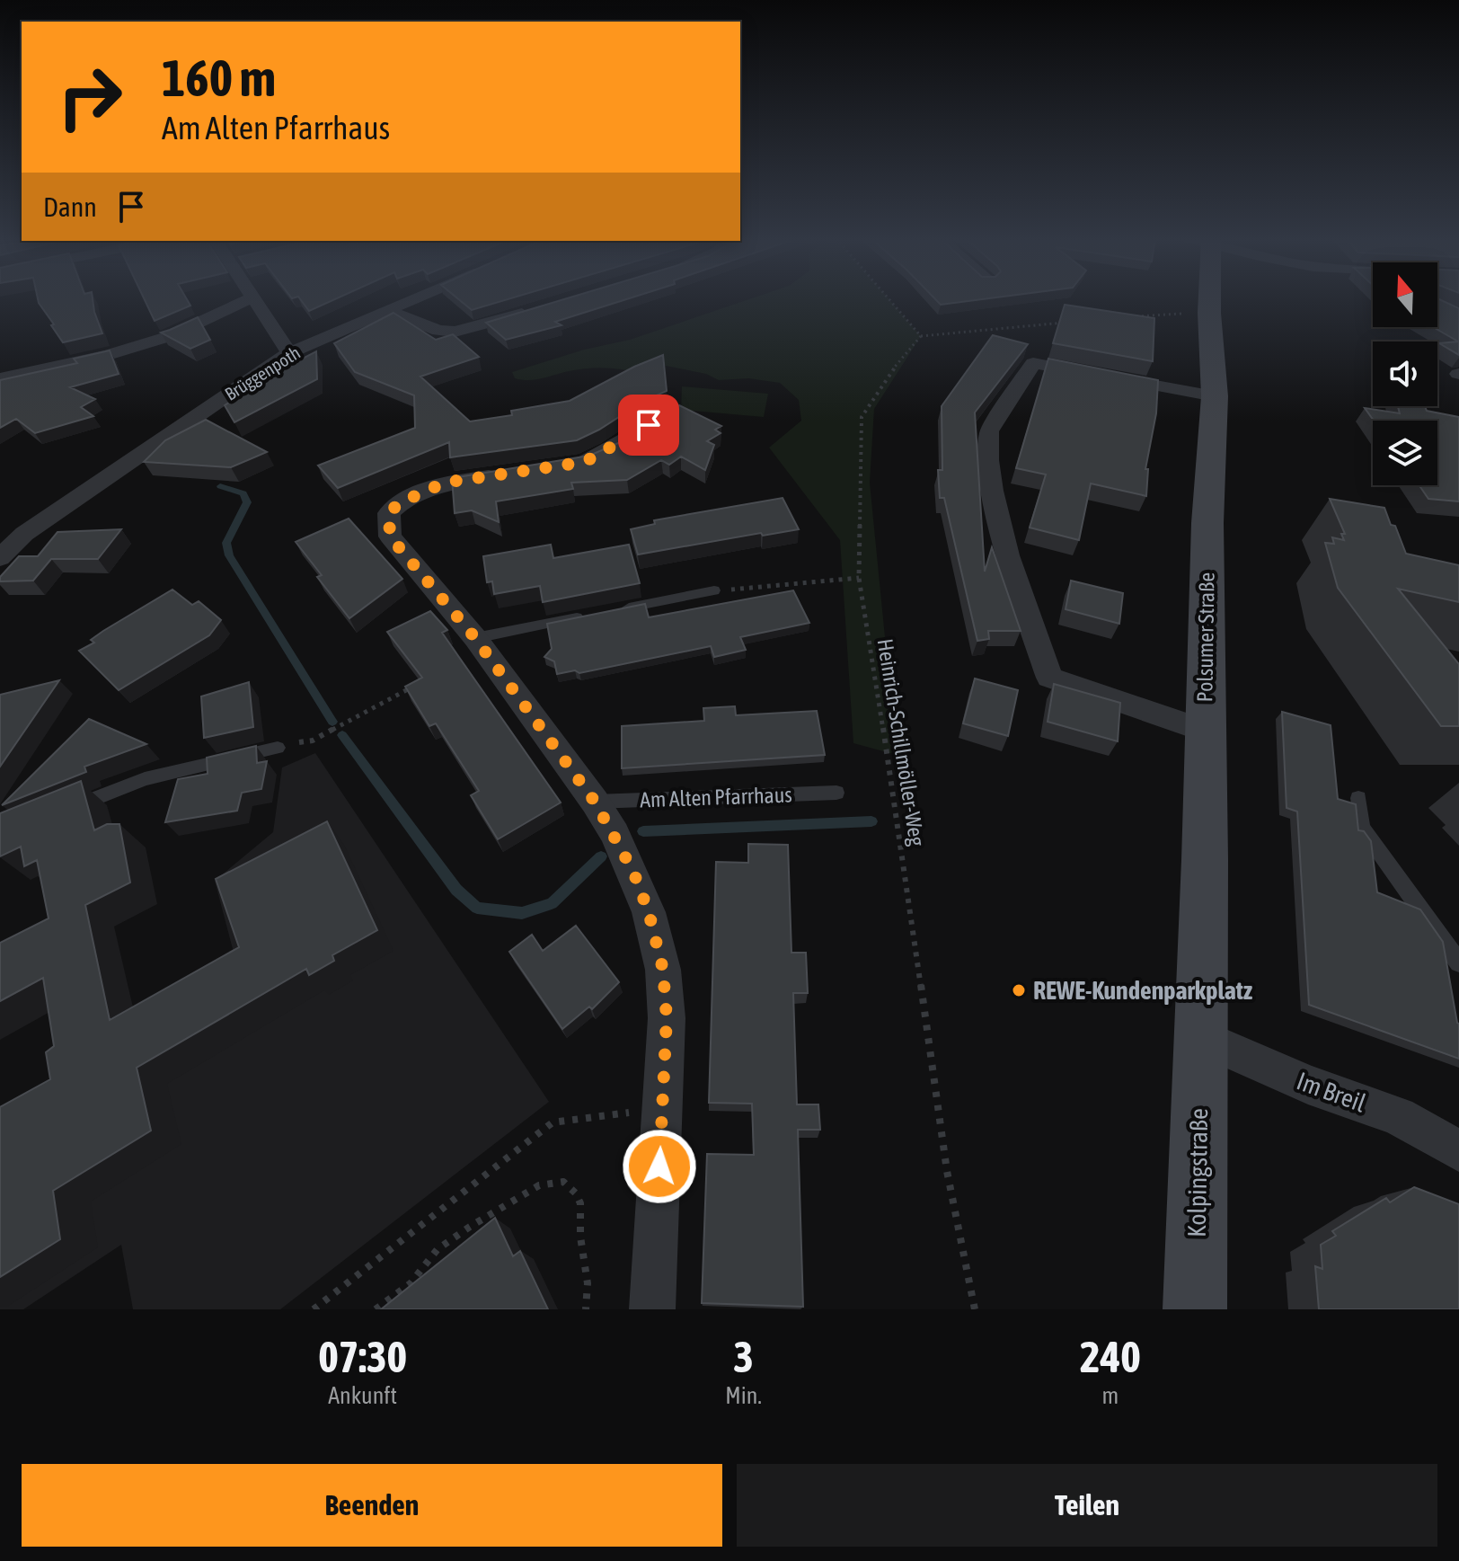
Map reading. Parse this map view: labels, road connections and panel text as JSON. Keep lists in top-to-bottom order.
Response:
{
  "streets": {
    "main road": ["Polsumer Straße", "Kolpingstraße"],
    "street": ["Brüggenpoth", "Im Breil"],
    "lane": ["Am Alten Pfarrhaus"],
    "path": ["Heinrich-Schillmöller-Weg"]
  },
  "crossings": [
    ["Polsumer Straße", "Im Breil"],
    ["Polsumer Straße", "Kolpingstraße"],
    ["Im Breil", "Kolpingstraße"]
  ],
  "places": ["REWE-Kundenparkplatz"],
  "north": "top",
  "page": {
    "turn": ["160 m", "Am Alten Pfarrhaus"],
    "then": "Dann",
    "eta": [
      "07:30",
      "Ankunft",
      "3",
      "Min.",
      "240",
      "m"
    ],
    "buttons": ["Beenden", "Teilen"]
  }
}
